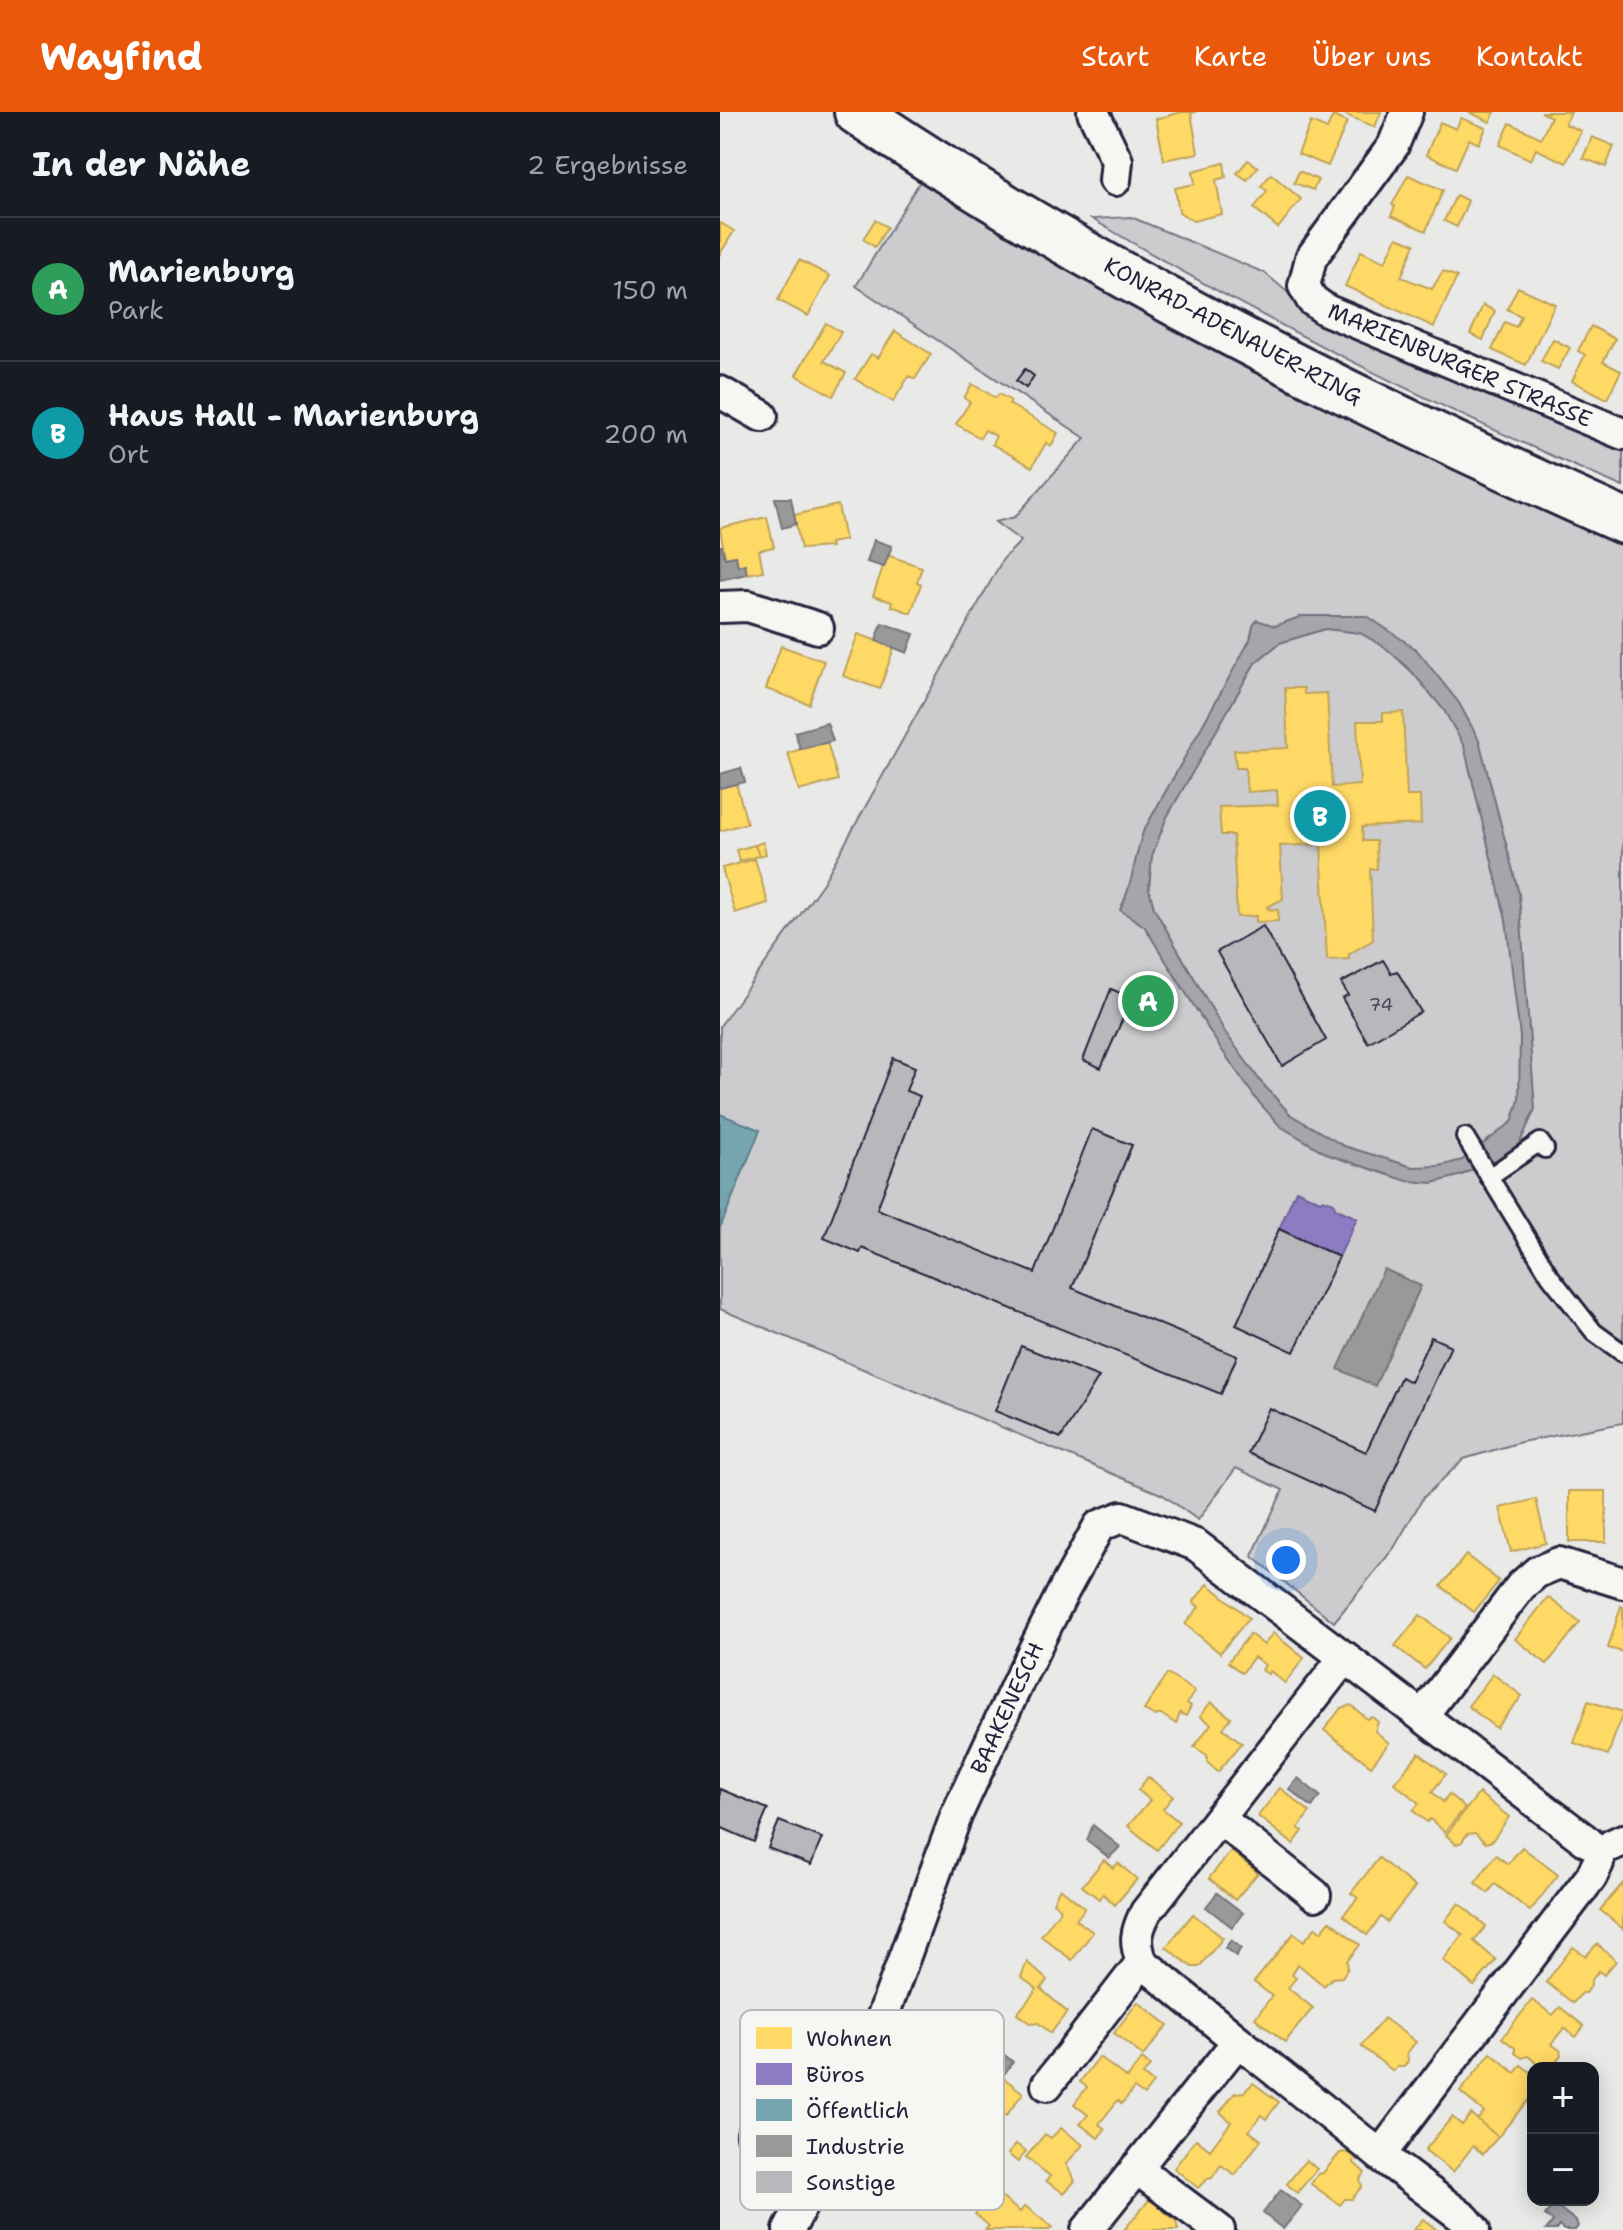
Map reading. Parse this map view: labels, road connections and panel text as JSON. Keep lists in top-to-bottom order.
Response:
{
  "streets": {
    "main road": ["KONRAD-ADENAUER-RING"],
    "street": ["MARIENBURGER STRASSE", "BAAKENESCH"]
  },
  "house_numbers": ["74"],
  "legend": [
    "Wohnen",
    "Büros",
    "Öffentlich",
    "Industrie",
    "Sonstige"
  ],
  "page": {
    "header": "Wayfind",
    "nav": [
      "Start",
      "Karte",
      "Über uns",
      "Kontakt"
    ],
    "heading": ["In der Nähe", "2 Ergebnisse"],
    "list": [
      {
        "mark": "A",
        "name": "Marienburg",
        "note": "Park",
        "value": "150 m"
      },
      {
        "mark": "B",
        "name": "Haus Hall - Marienburg",
        "note": "Ort",
        "value": "200 m"
      }
    ],
    "pins": ["B", "A"],
    "map_buttons": ["+", "−"]
  }
}
